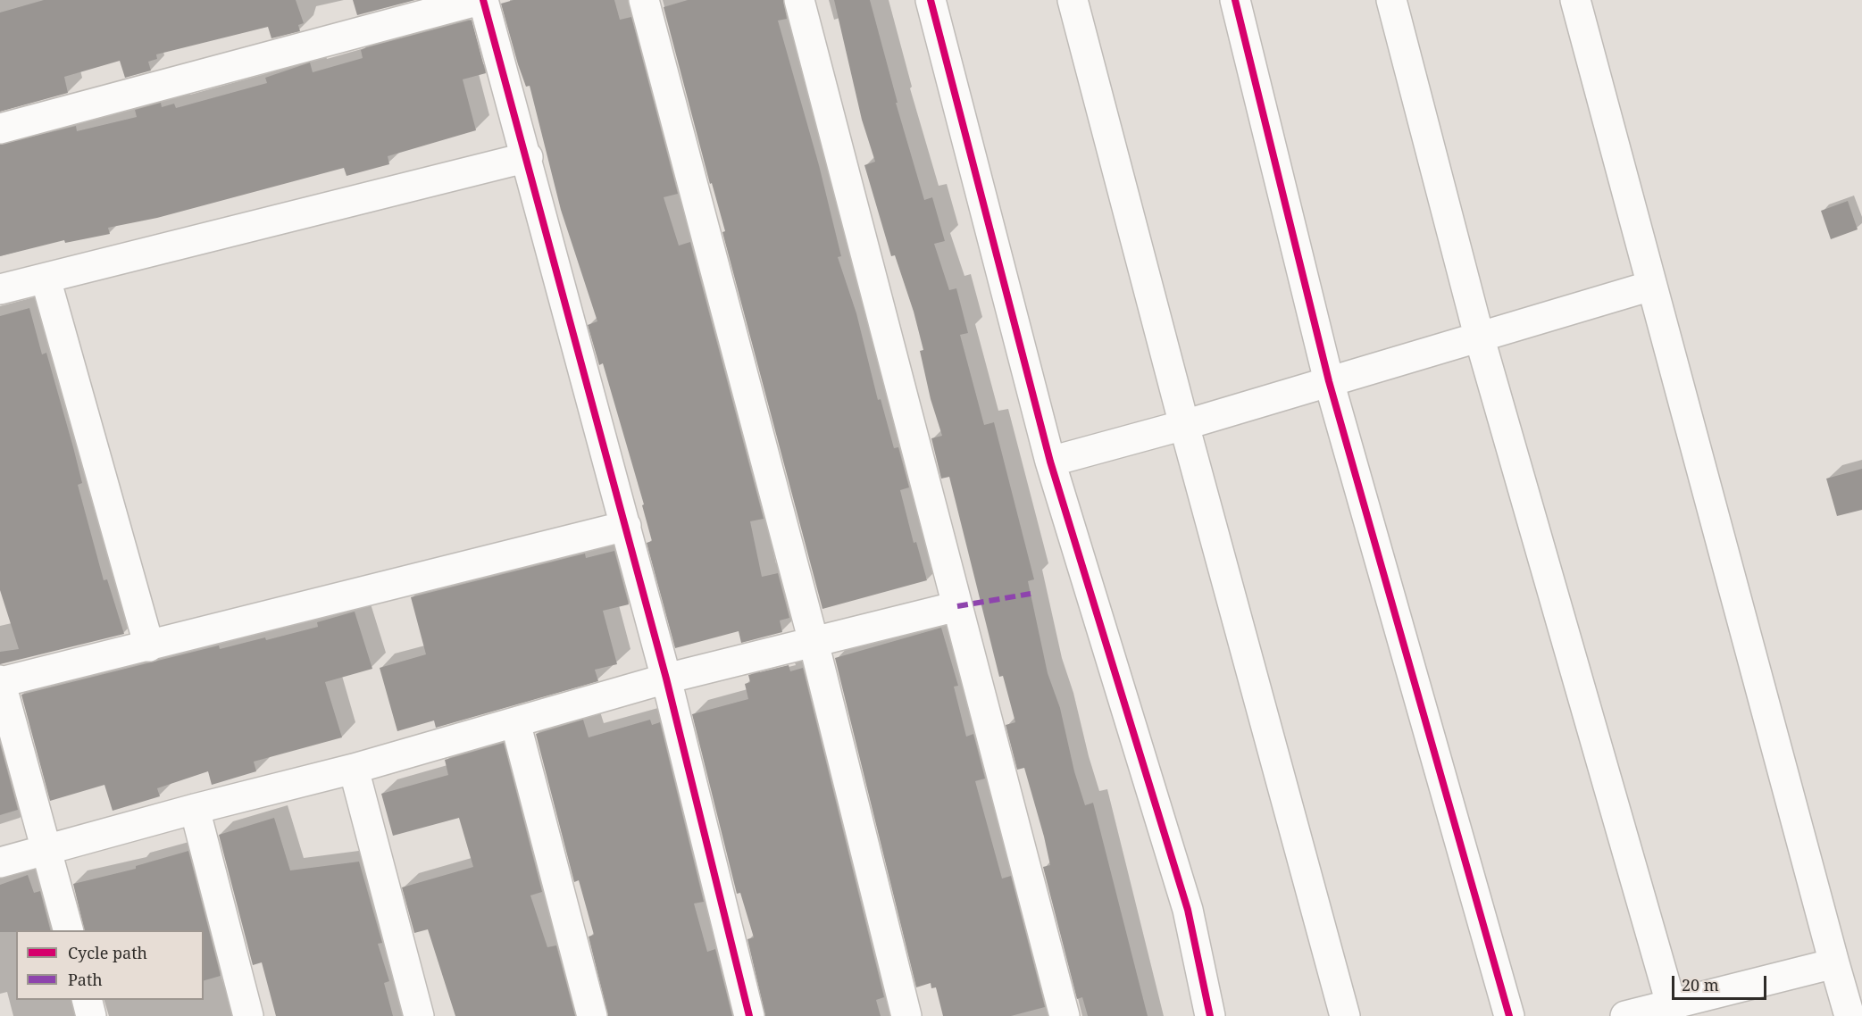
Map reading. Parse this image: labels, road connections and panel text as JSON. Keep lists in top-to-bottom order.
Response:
{
  "legend": ["Cycle path", "Path"],
  "scale_bar": "20 m"
}
